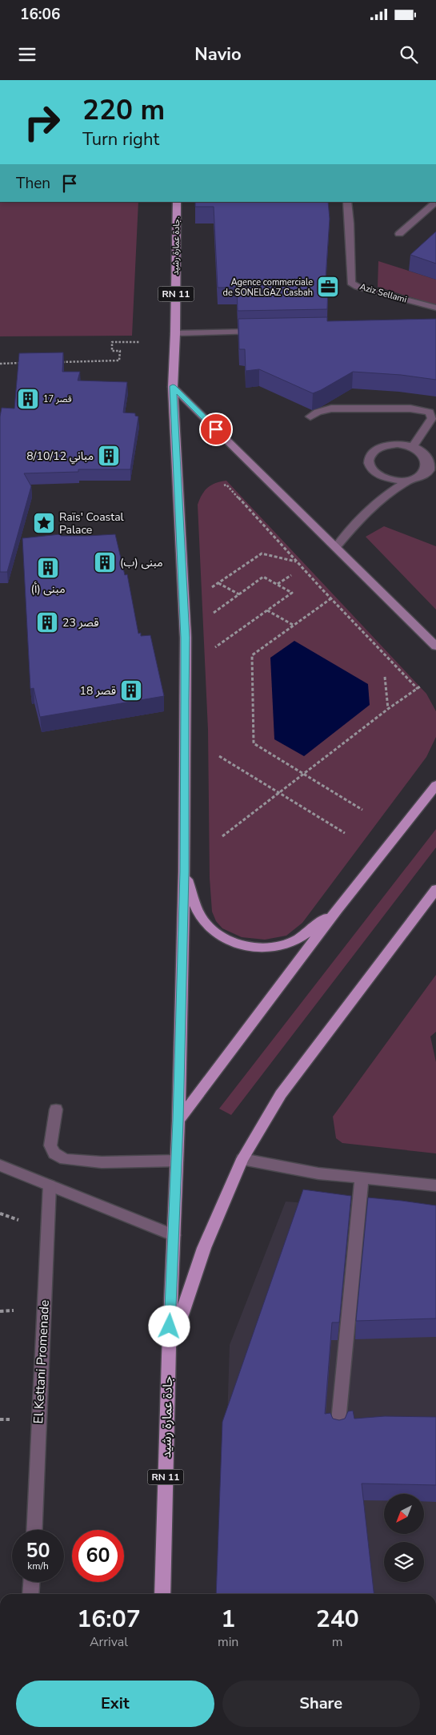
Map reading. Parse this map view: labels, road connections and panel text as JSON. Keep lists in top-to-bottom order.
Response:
{
  "streets": {
    "main road": ["جادة عمارة رشيد.", "RN 11", "جادة عمارة رشيد"],
    "street": ["Aziz Sellami", "El Kettani Promenade"]
  },
  "crossings": [
    ["جادة عمارة رشيد.", "RN 11"],
    ["RN 11", "جادة عمارة رشيد"]
  ],
  "places": {
    "office": ["Agence commerciale de SONELGAZ Casbah"],
    "building": [
      "قصر 17",
      "مباني 8/10/12",
      "مبنى (ب)",
      "مبنى (أ)",
      "قصر 23",
      "قصر 18"
    ],
    "place": ["Raïs' Coastal Palace"]
  },
  "north": "bottom left",
  "page": {
    "status": "16:06",
    "header": "Navio",
    "turn": ["220 m", "Turn right"],
    "then": "Then",
    "speed": "50 km/h",
    "limit": "60",
    "eta": [
      "16:07",
      "Arrival",
      "1",
      "min",
      "240",
      "m"
    ],
    "buttons": ["Exit", "Share"]
  }
}
